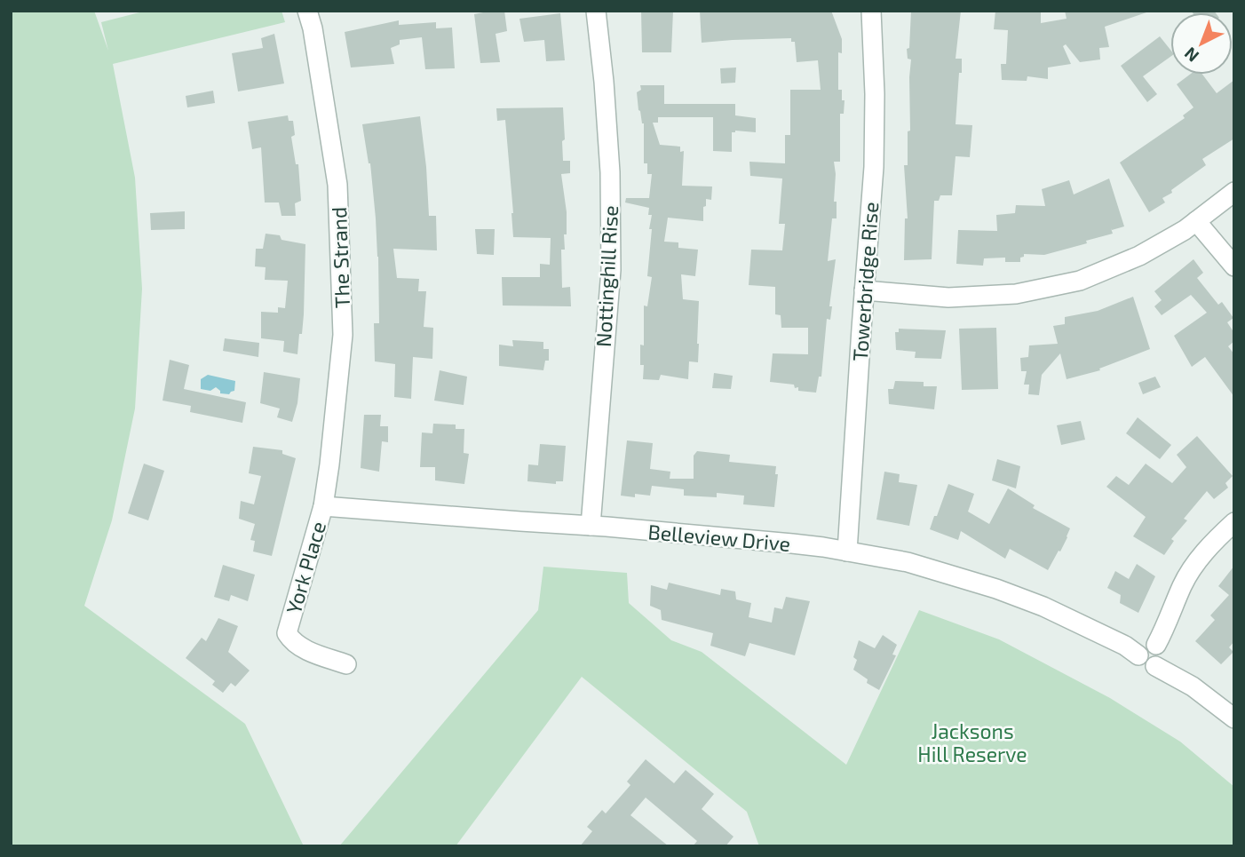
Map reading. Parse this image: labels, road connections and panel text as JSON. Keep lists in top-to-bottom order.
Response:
{
  "streets": {
    "street": [
      "The Strand",
      "Nottinghill Rise",
      "Towerbridge Rise",
      "Belleview Drive",
      "York Place"
    ]
  },
  "crossings": [
    ["The Strand", "Belleview Drive"],
    ["The Strand", "York Place"],
    ["Nottinghill Rise", "Belleview Drive"],
    ["Towerbridge Rise", "Belleview Drive"],
    ["Belleview Drive", "York Place"]
  ],
  "parks": ["Jacksons Hill Reserve"],
  "north": "bottom left"
}
